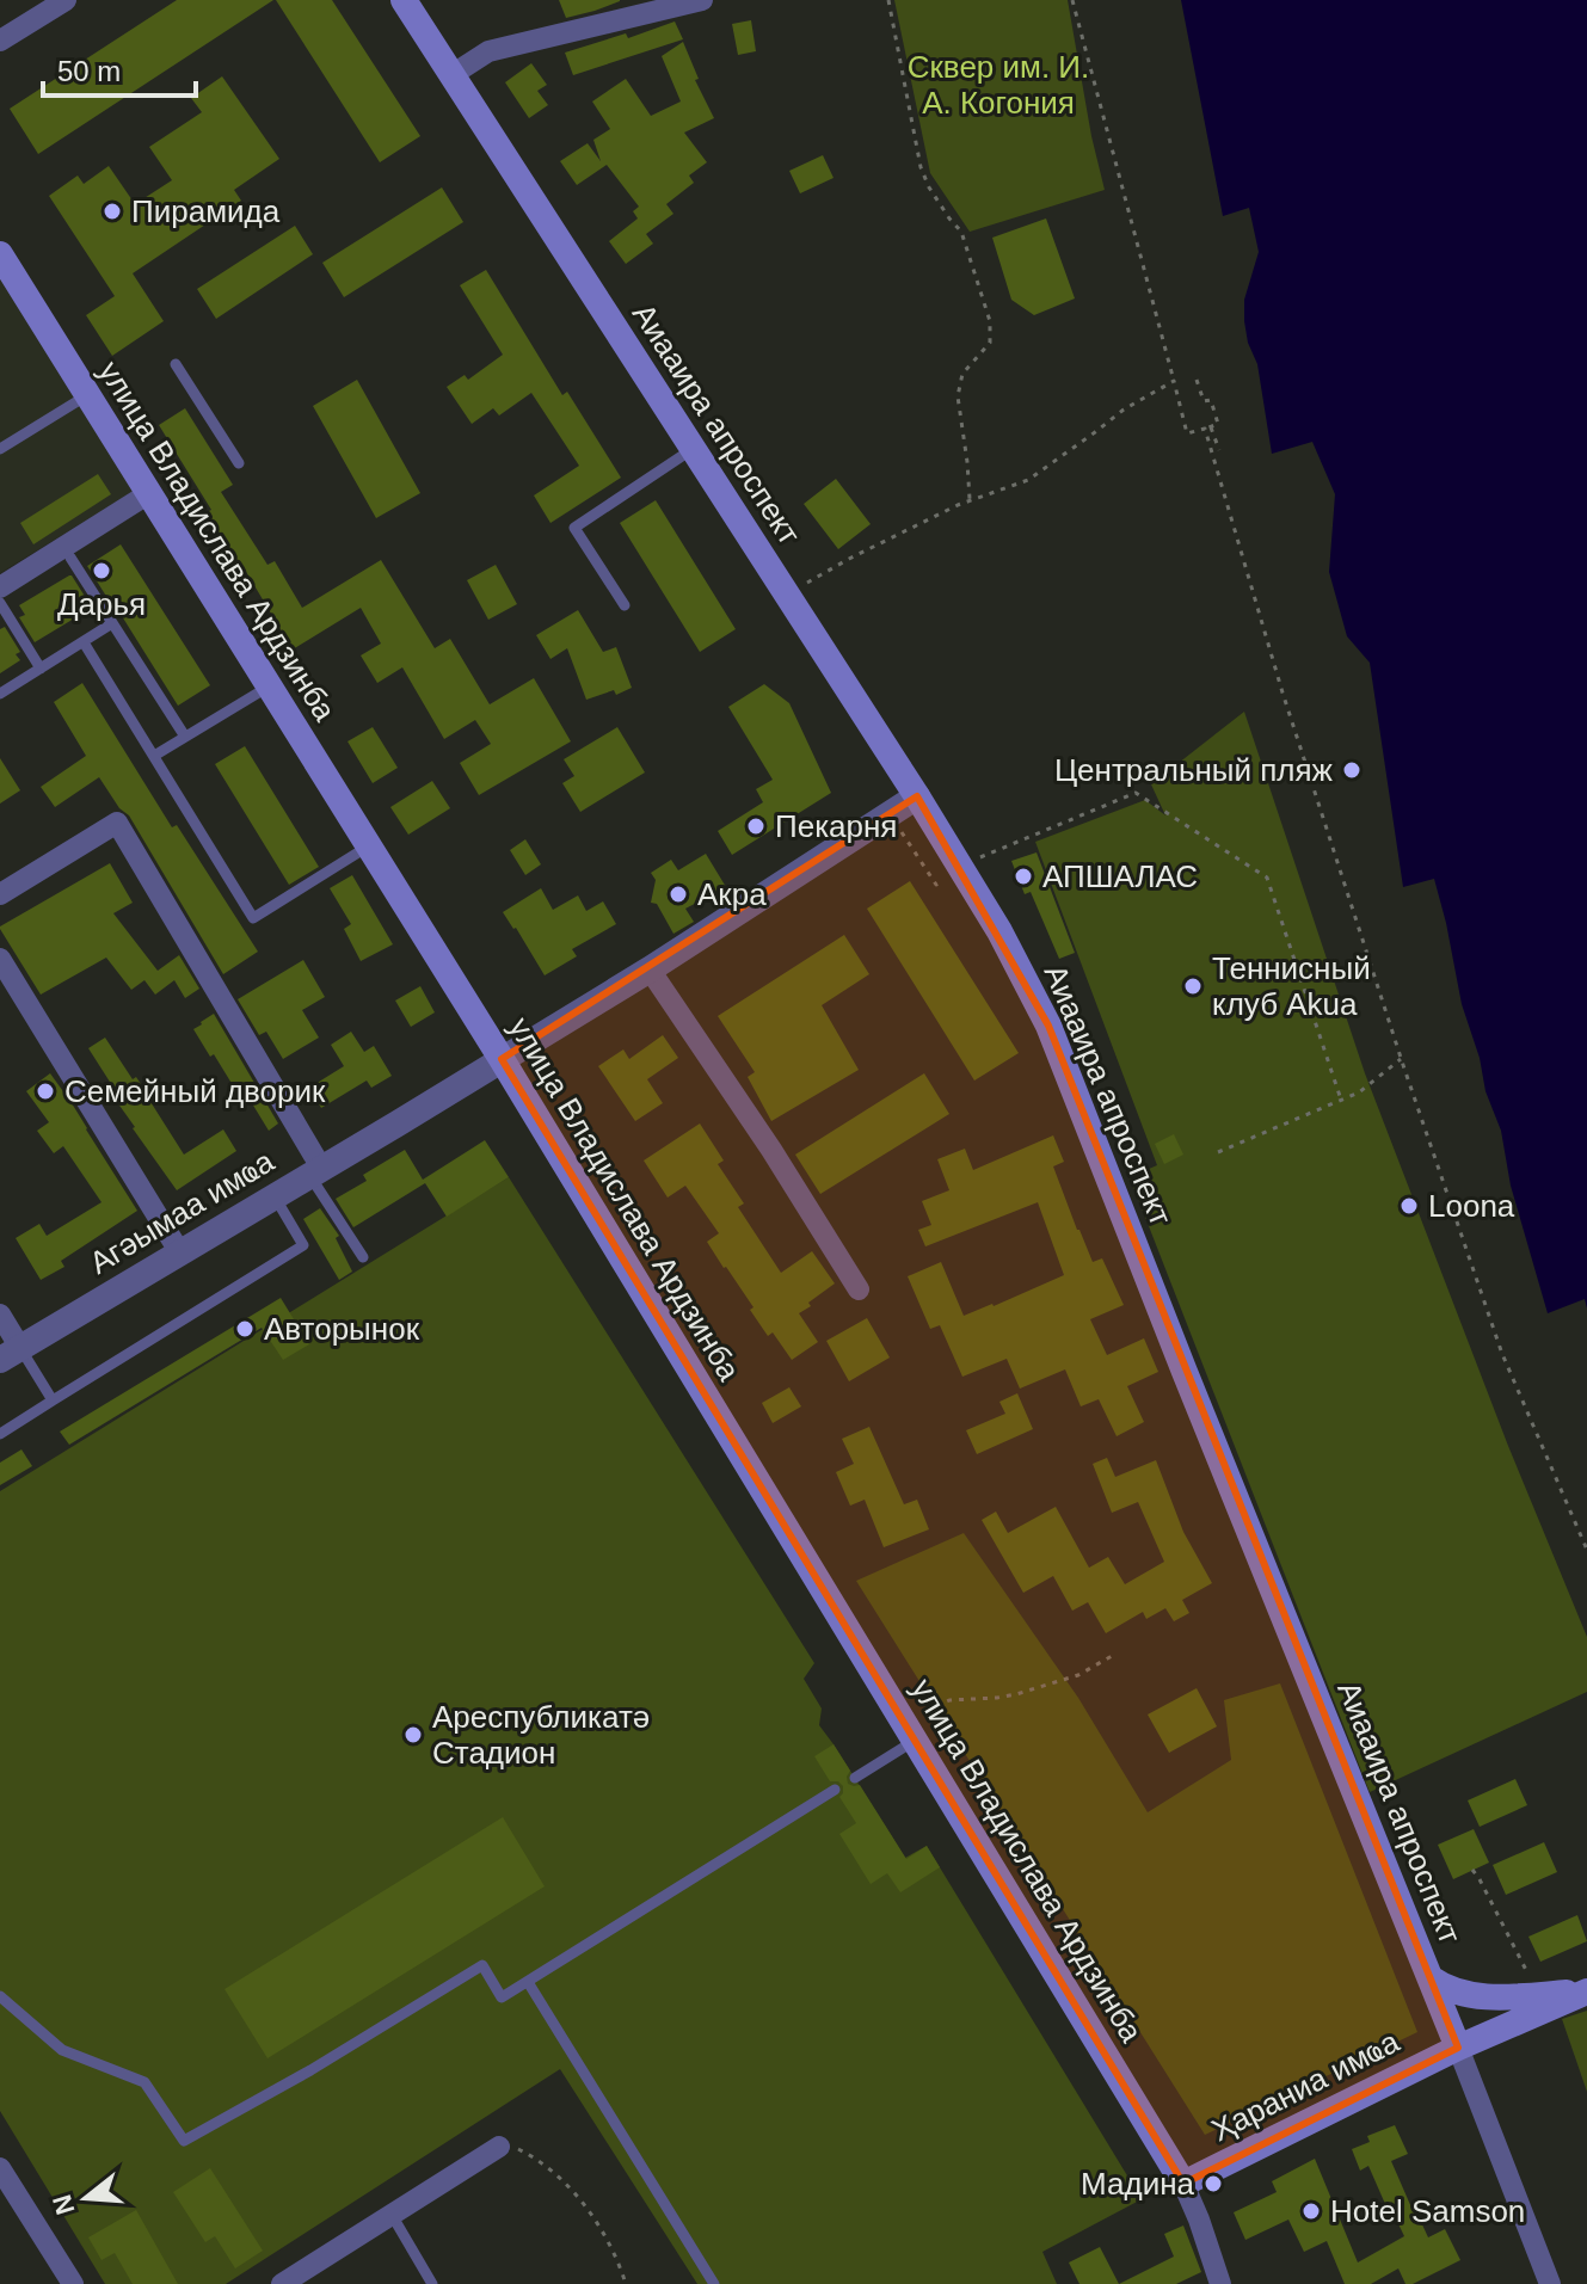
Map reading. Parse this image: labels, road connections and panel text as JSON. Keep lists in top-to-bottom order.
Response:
{
  "streets": {
    "main road": ["Аиааира апроспект", "улица Владислава Ардзинба", "Ҳараниа имҩа"],
    "street": ["Агәымаа имҩа"]
  },
  "crossings": [
    ["Аиааира апроспект", "Агәымаа имҩа"],
    ["Аиааира апроспект", "Ҳараниа имҩа"],
    ["улица Владислава Ардзинба", "Агәымаа имҩа"],
    ["улица Владислава Ардзинба", "Ҳараниа имҩа"]
  ],
  "parks": ["Сквер им. И. А. Когония"],
  "places": [
    "Пирамида",
    "Дарья",
    "Центральный пляж",
    "Пекарня",
    "АПШАЛАС",
    "Акра",
    "Теннисный клуб Akua",
    "Семейный дворик",
    "Loona",
    "Авторынок",
    "Ареспубликатә Стадион",
    "Мадина",
    "Hotel Samson"
  ],
  "scale_bar": "50 m",
  "north": "left"
}
